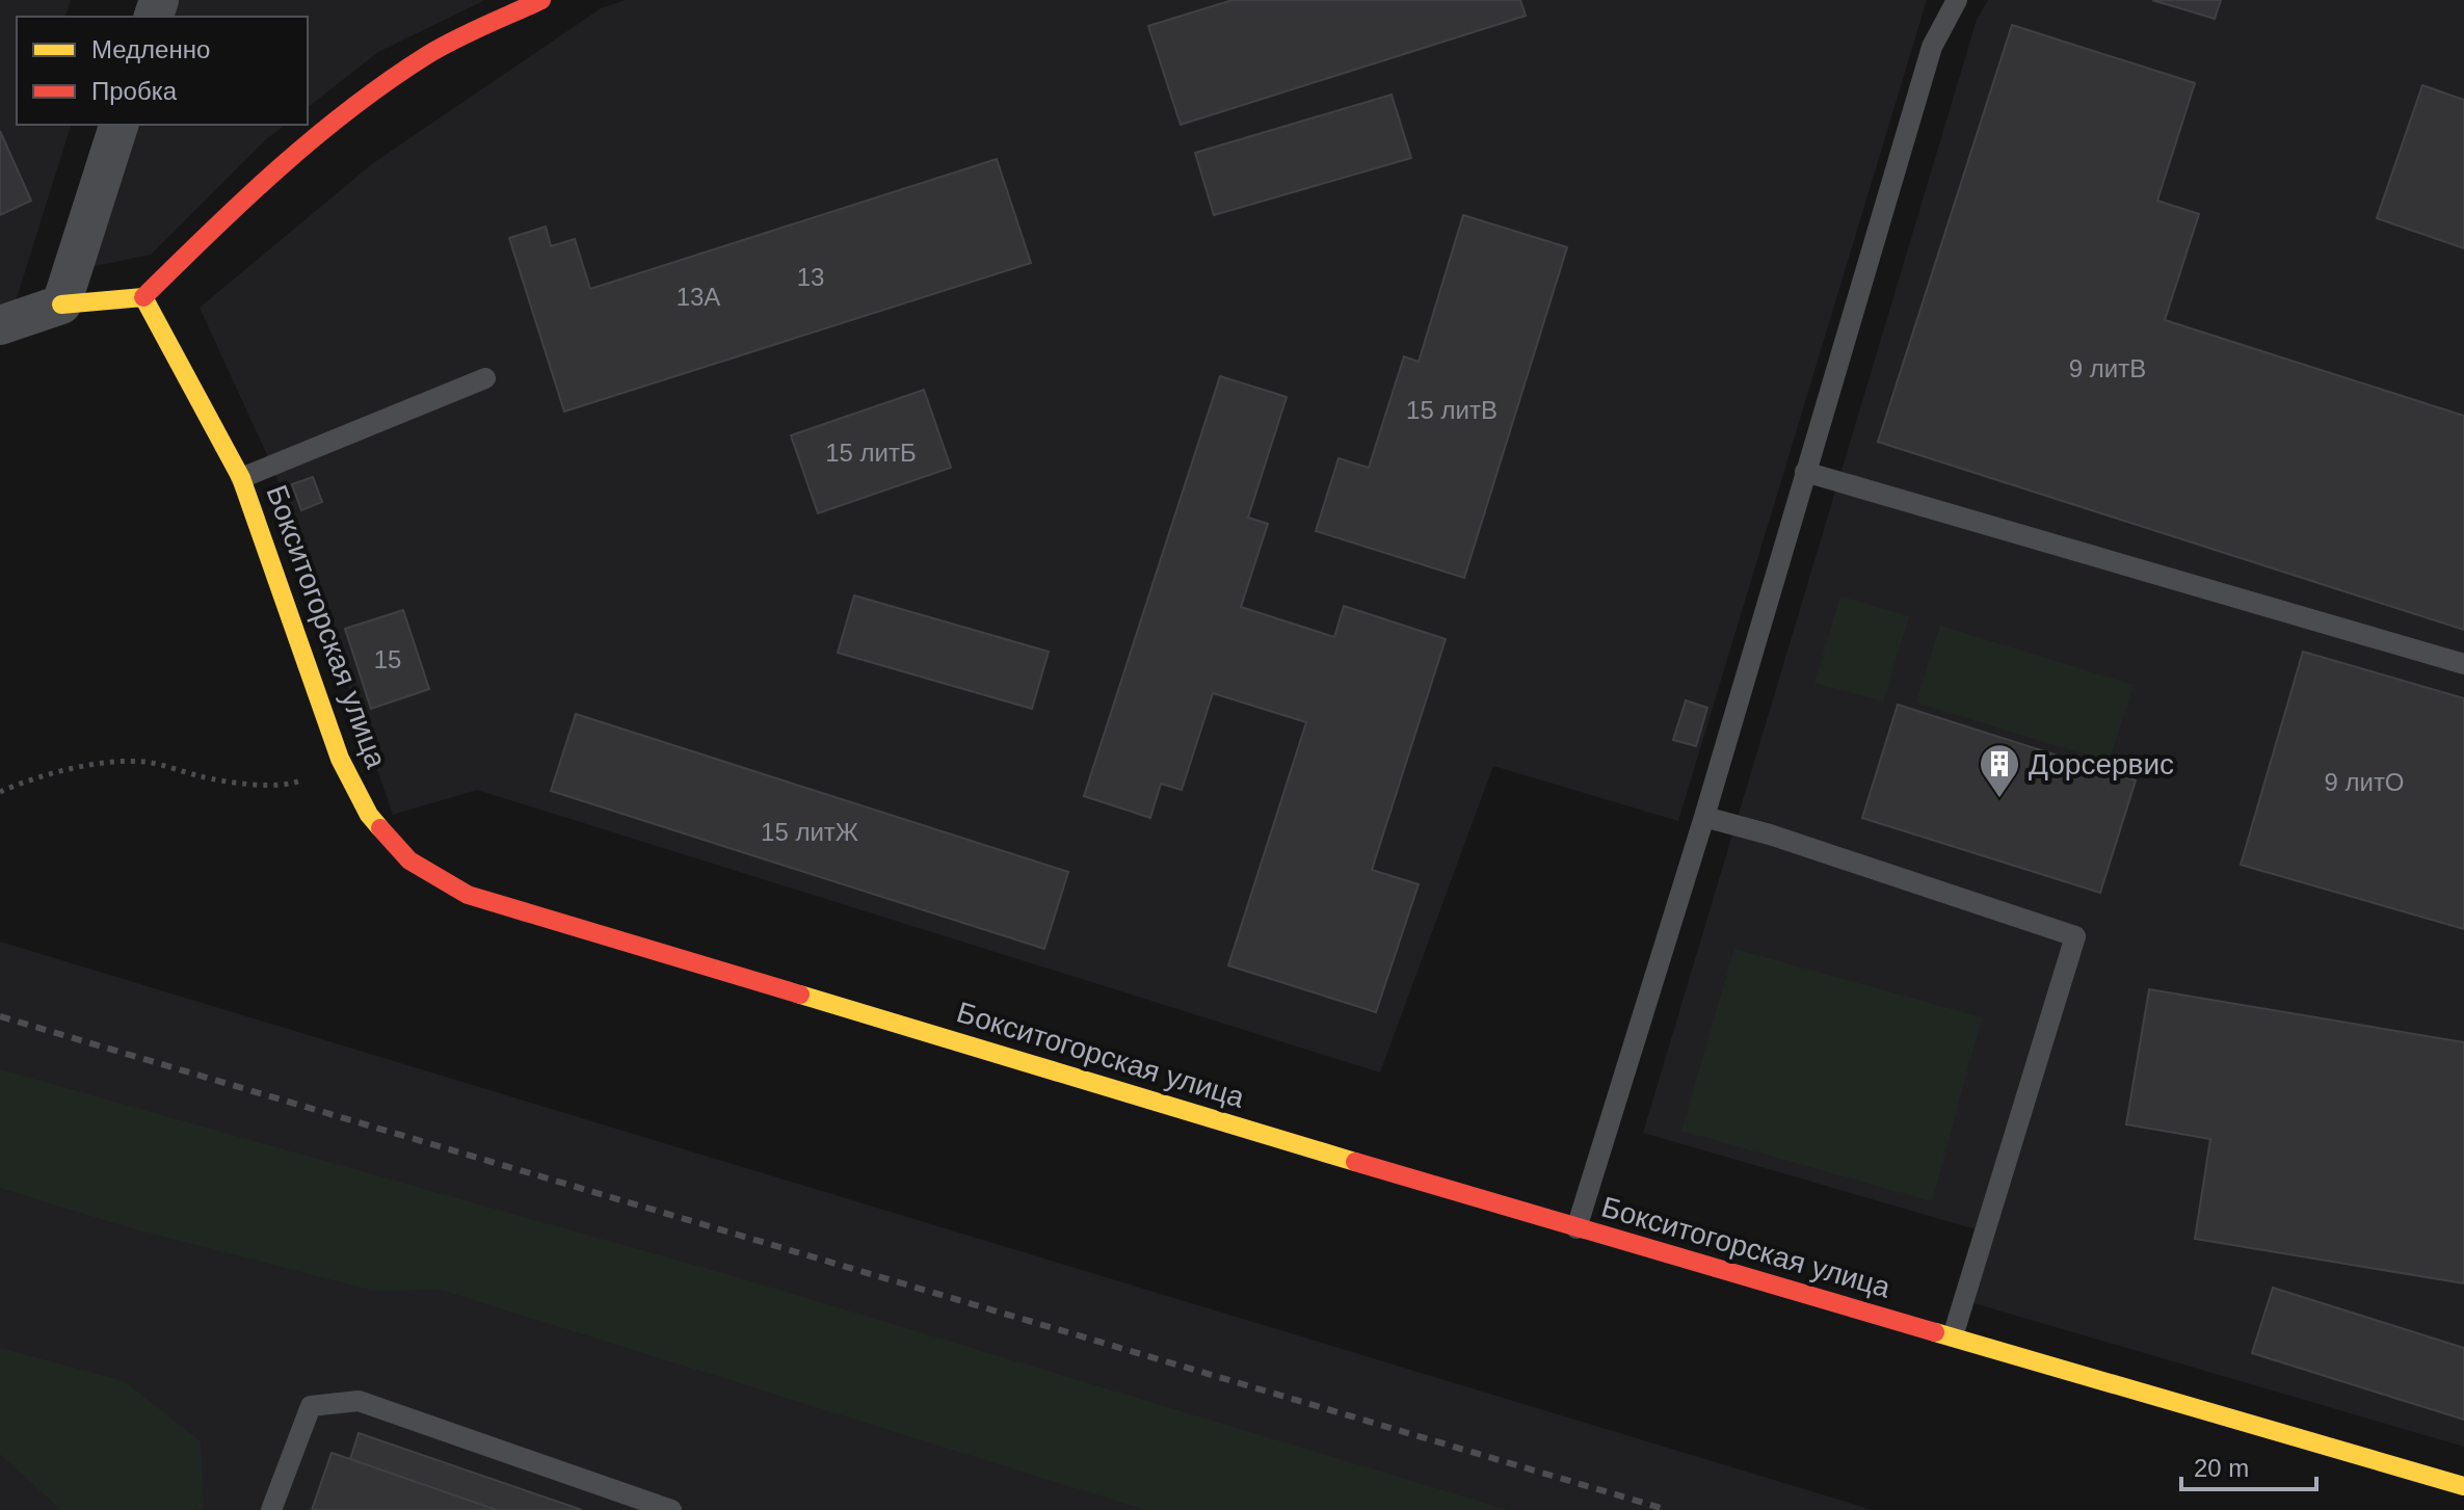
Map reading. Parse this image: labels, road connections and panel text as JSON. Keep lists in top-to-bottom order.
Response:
{
  "streets": {
    "street": ["Бокситогорская улица"]
  },
  "places": {
    "building": ["Дорсервис"]
  },
  "house_numbers": [
    "13",
    "13А",
    "9 литВ",
    "15 литВ",
    "15 литБ",
    "15",
    "9 литО",
    "15 литЖ"
  ],
  "legend": ["Медленно", "Пробка"],
  "scale_bar": "20 m"
}
